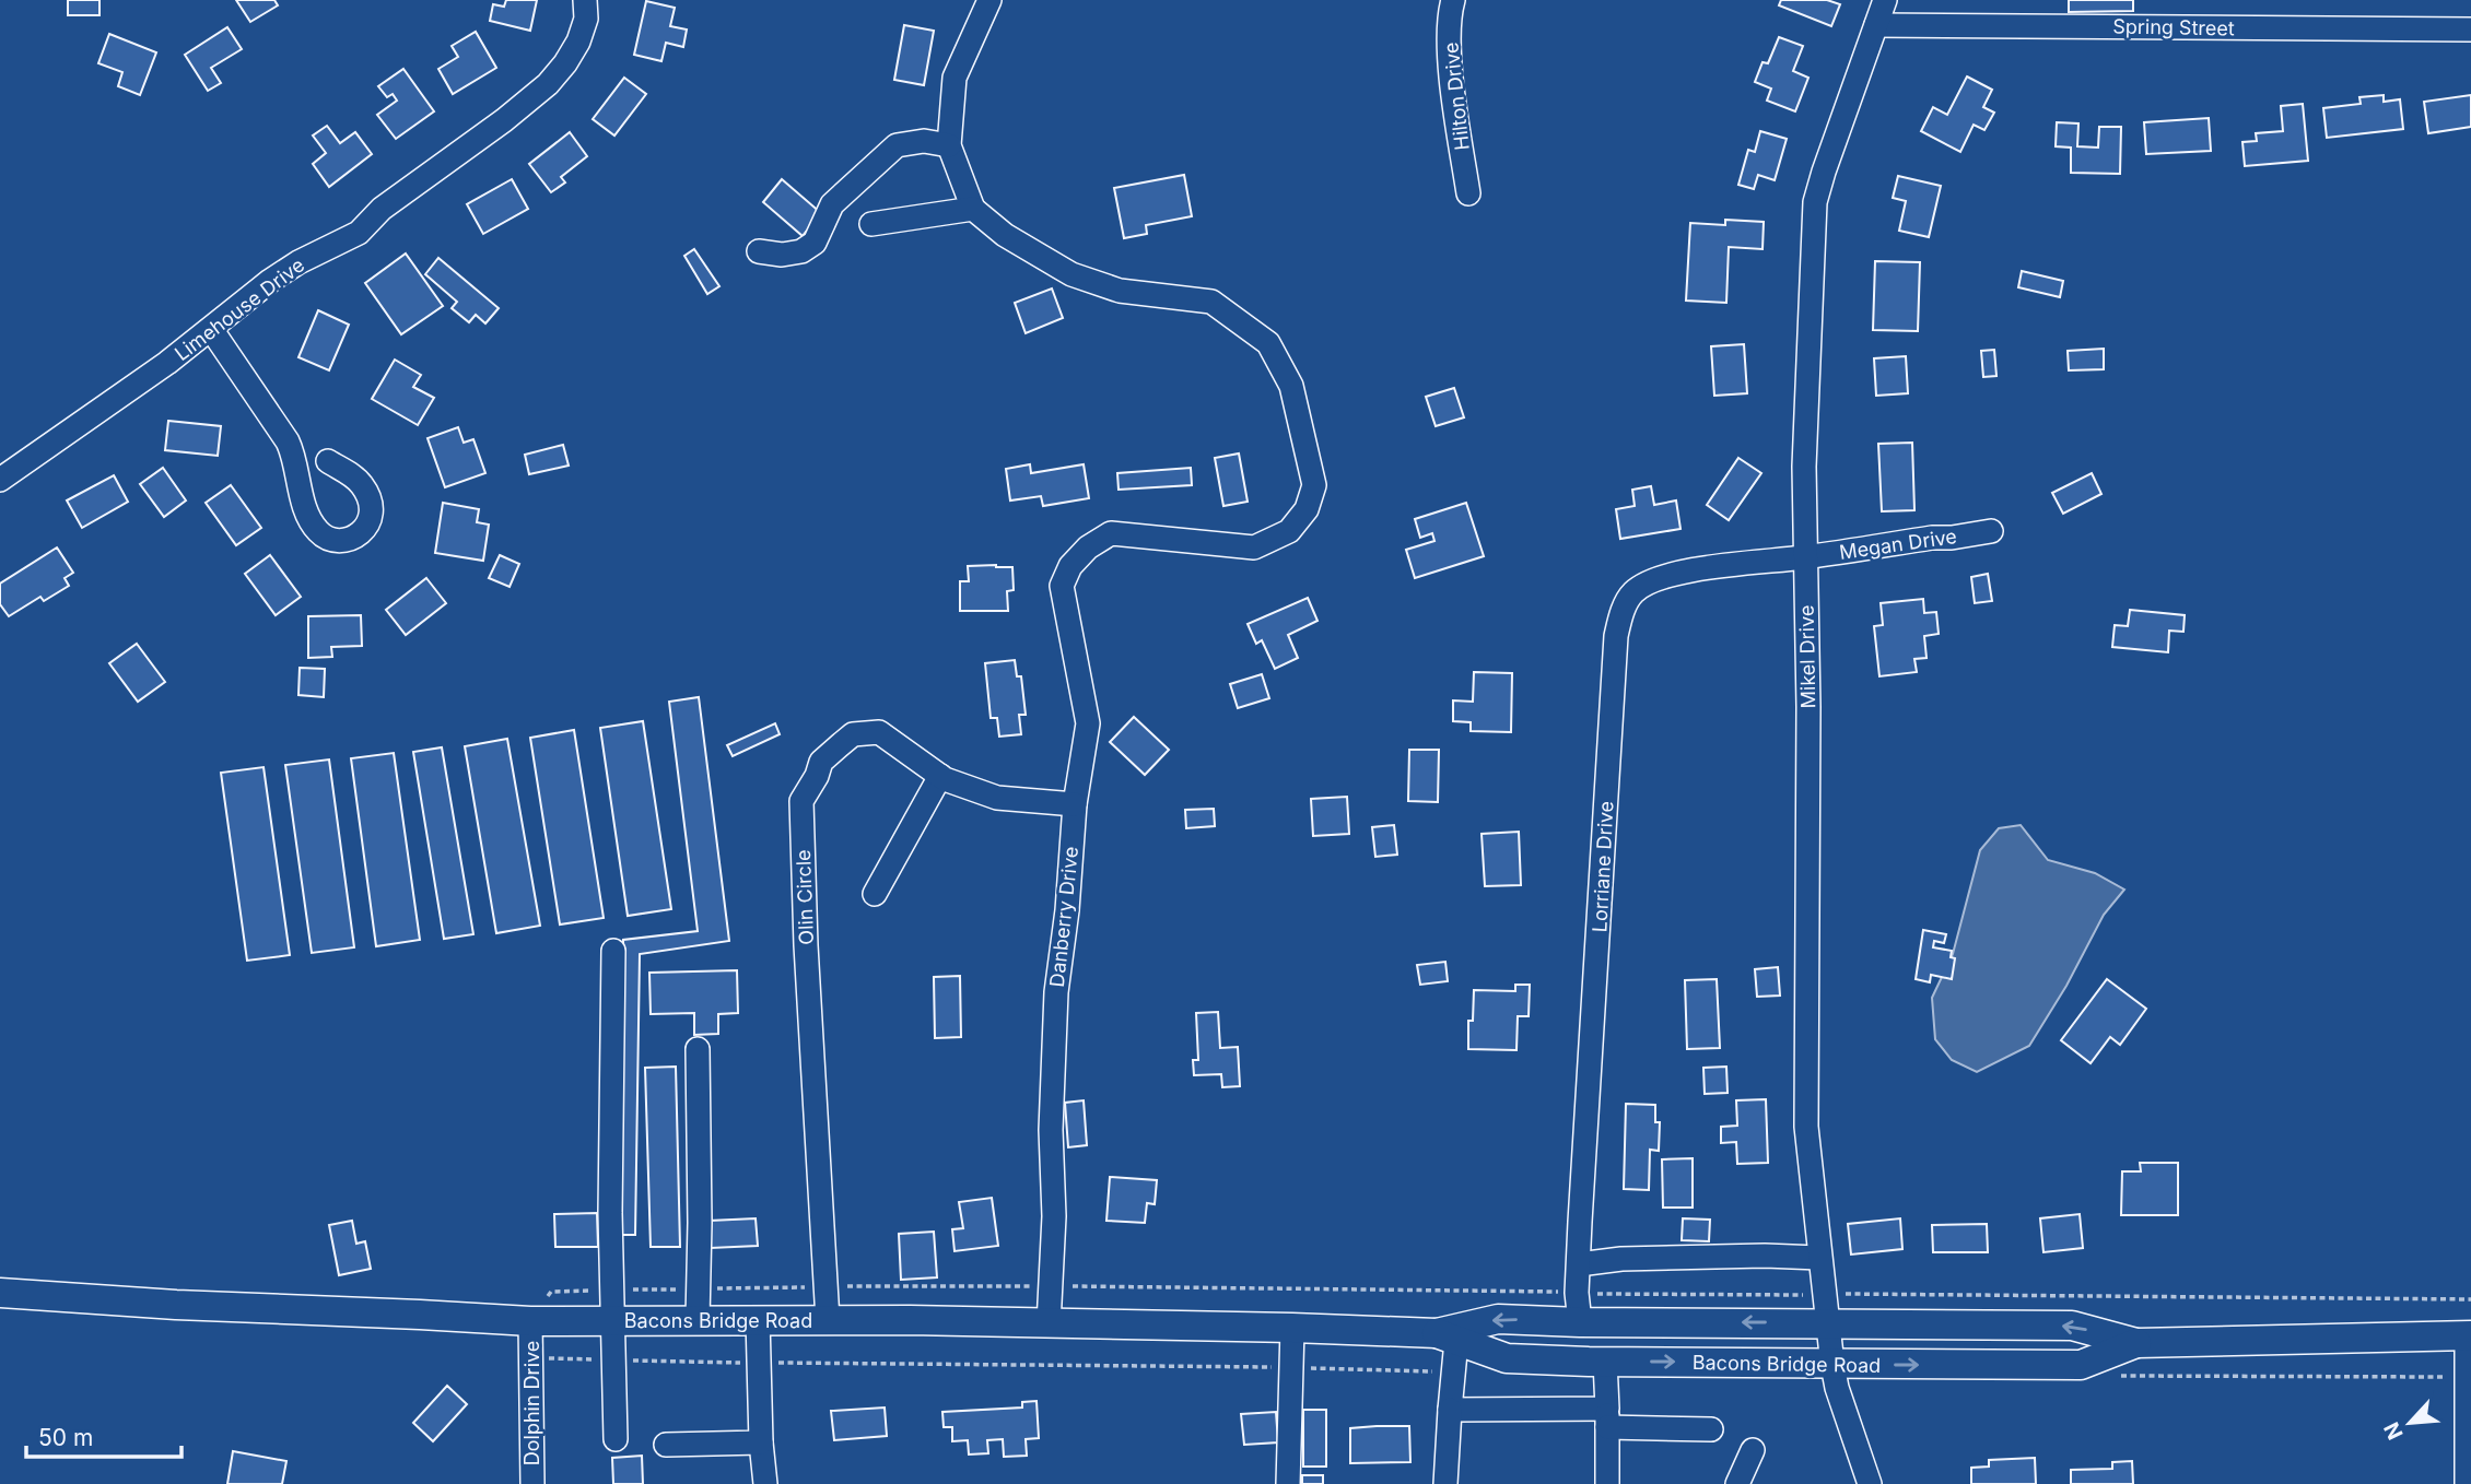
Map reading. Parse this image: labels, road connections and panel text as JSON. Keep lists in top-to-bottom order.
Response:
{
  "streets": {
    "main road": ["Bacons Bridge Road"],
    "street": [
      "Spring Street",
      "Hilton Drive",
      "Limehouse Drive",
      "Megan Drive",
      "Mikel Drive",
      "Lorriane Drive",
      "Olin Circle",
      "Danberry Drive",
      "Dolphin Drive"
    ]
  },
  "crossings": [
    ["Spring Street", "Mikel Drive"],
    ["Megan Drive", "Mikel Drive"],
    ["Megan Drive", "Lorriane Drive"],
    ["Mikel Drive", "Lorriane Drive"],
    ["Mikel Drive", "Bacons Bridge Road"],
    ["Lorriane Drive", "Bacons Bridge Road"],
    ["Olin Circle", "Danberry Drive"],
    ["Olin Circle", "Bacons Bridge Road"],
    ["Danberry Drive", "Bacons Bridge Road"],
    ["Bacons Bridge Road", "Dolphin Drive"]
  ],
  "scale_bar": "50 m",
  "north": "bottom left"
}
